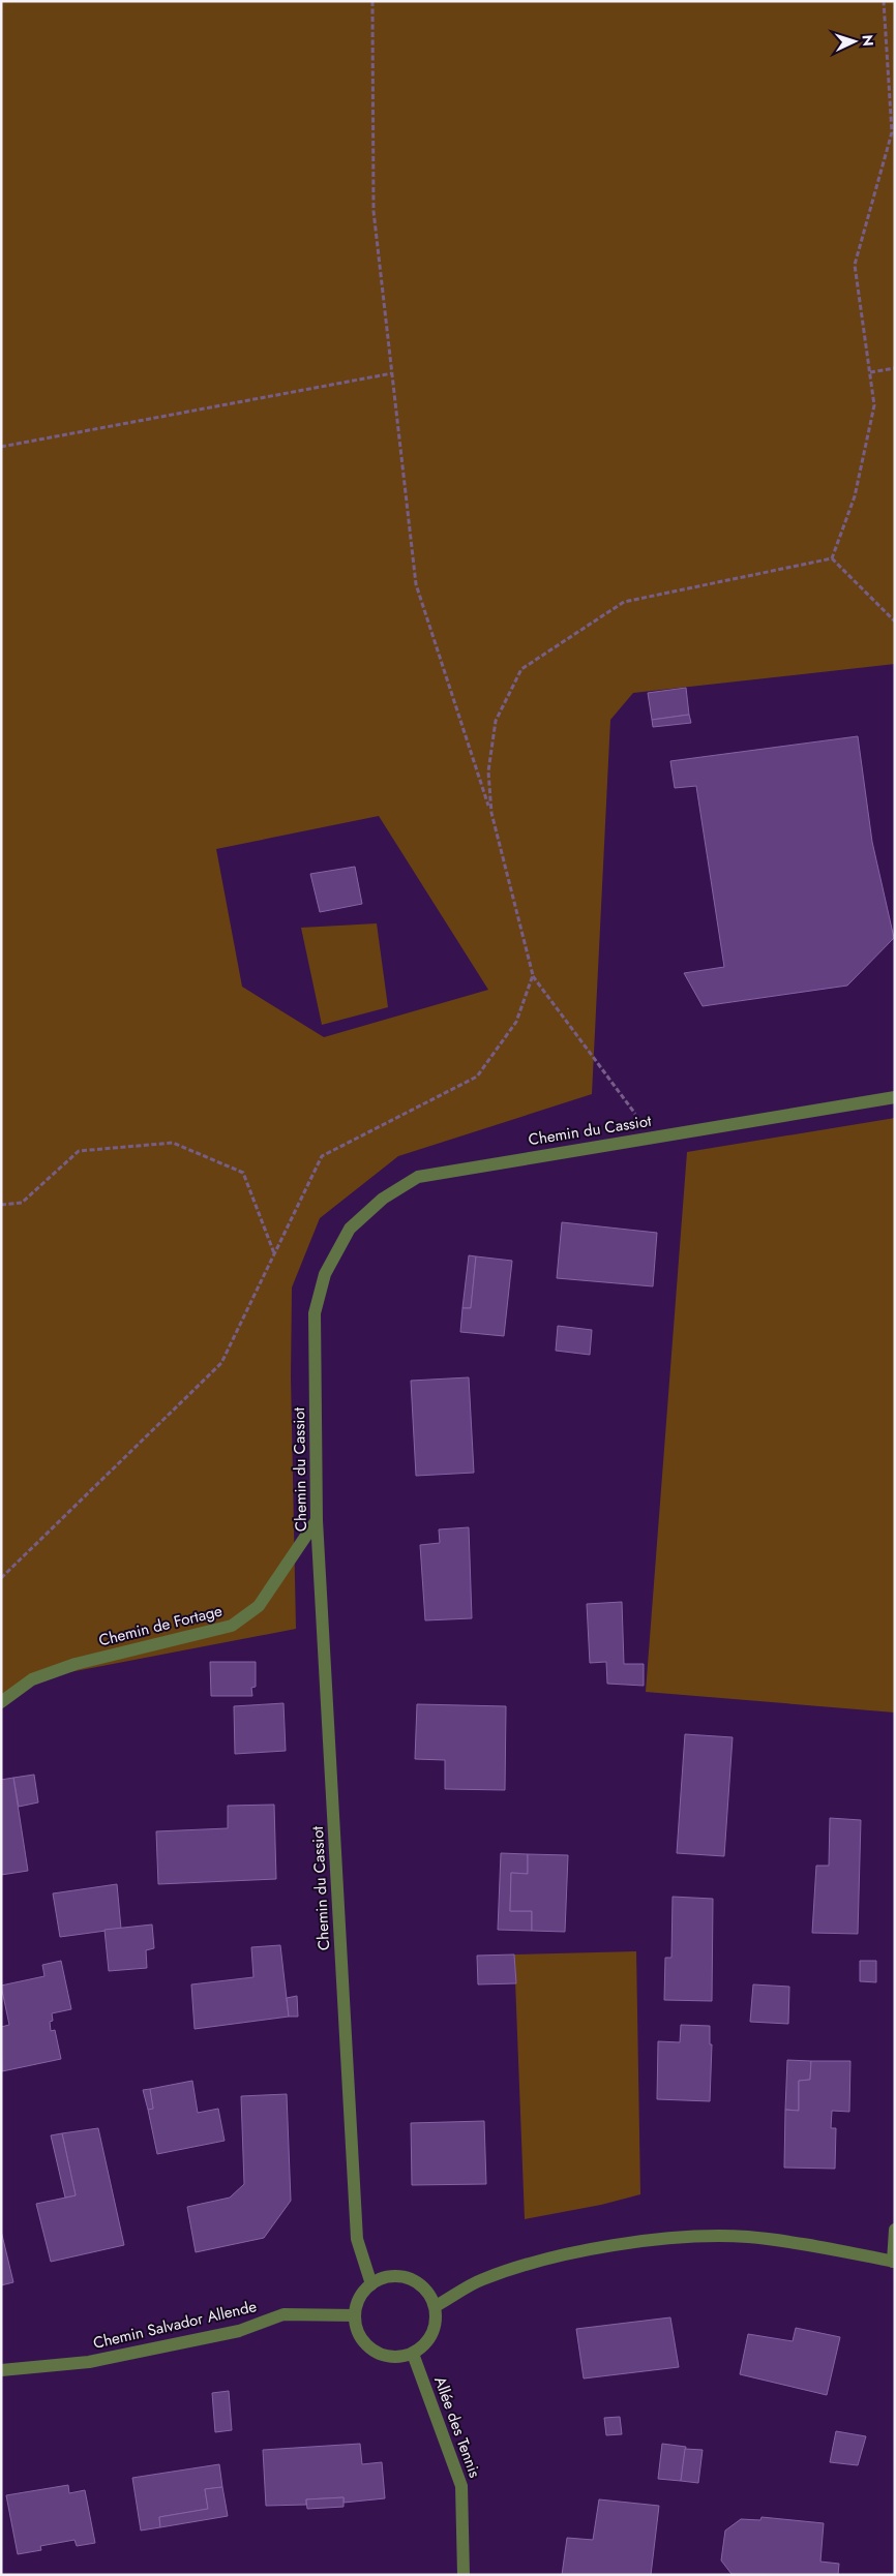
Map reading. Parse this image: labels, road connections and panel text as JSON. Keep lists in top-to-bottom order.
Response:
{
  "streets": {
    "street": [
      "Chemin du Cassiot",
      "Chemin de Fortage",
      "Chemin Salvador Allende",
      "Allée des Tennis"
    ]
  },
  "crossings": [
    ["Chemin du Cassiot", "Chemin de Fortage"],
    ["Chemin du Cassiot", "Chemin Salvador Allende"],
    ["Chemin du Cassiot", "Allée des Tennis"],
    ["Chemin Salvador Allende", "Allée des Tennis"]
  ],
  "north": "right"
}
